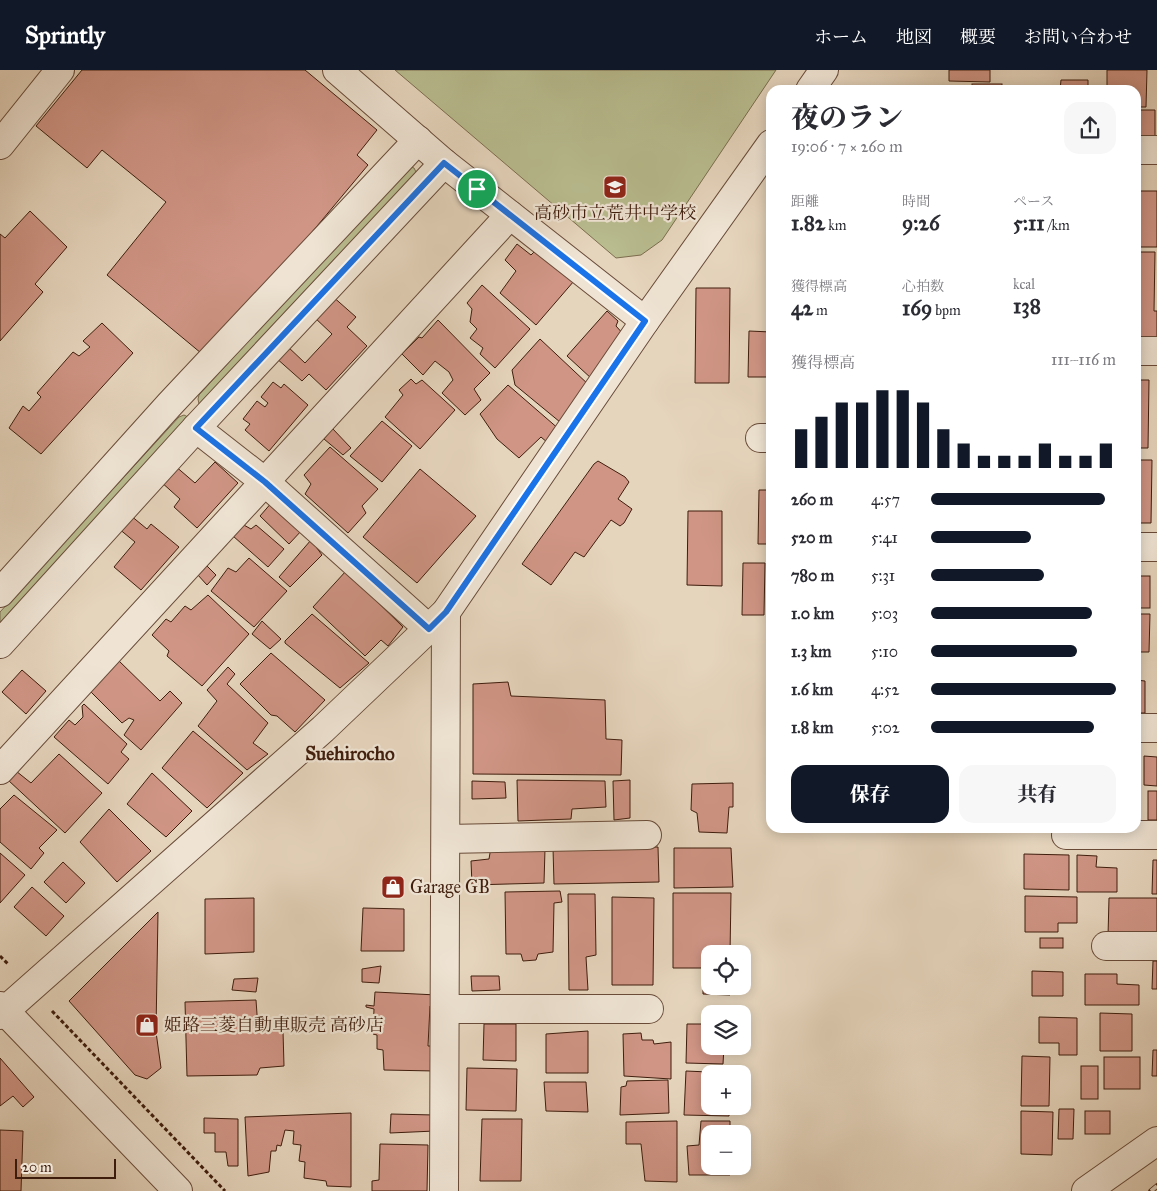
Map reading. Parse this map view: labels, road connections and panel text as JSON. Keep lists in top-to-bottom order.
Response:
{
  "districts": ["Suehirocho"],
  "places": {
    "school or university": ["高砂市立荒井中学校"],
    "shop": ["Garage GB", "姫路三菱自動車販売 高砂店"]
  },
  "scale_bar": "20 m",
  "page": {
    "header": "Sprintly",
    "nav": [
      "ホーム",
      "地図",
      "概要",
      "お問い合わせ"
    ],
    "heading": ["夜のラン", "19:06 · 7 × 260 m"],
    "stats": [
      ["距離", "1.82 km"],
      ["時間", "9:26"],
      ["ペース", "5:11 /km"],
      ["獲得標高", "42 m"],
      ["心拍数", "169 bpm"],
      ["kcal", "138"]
    ],
    "chart": ["獲得標高", "111–116 m"],
    "list": [
      {
        "name": "260 m",
        "note": "4:57"
      },
      {
        "name": "520 m",
        "note": "5:41"
      },
      {
        "name": "780 m",
        "note": "5:31"
      },
      {
        "name": "1.0 km",
        "note": "5:03"
      },
      {
        "name": "1.3 km",
        "note": "5:10"
      },
      {
        "name": "1.6 km",
        "note": "4:52"
      },
      {
        "name": "1.8 km",
        "note": "5:02"
      }
    ],
    "buttons": ["保存", "共有"],
    "map_buttons": ["+", "−"],
    "scale": "20 m"
  }
}
